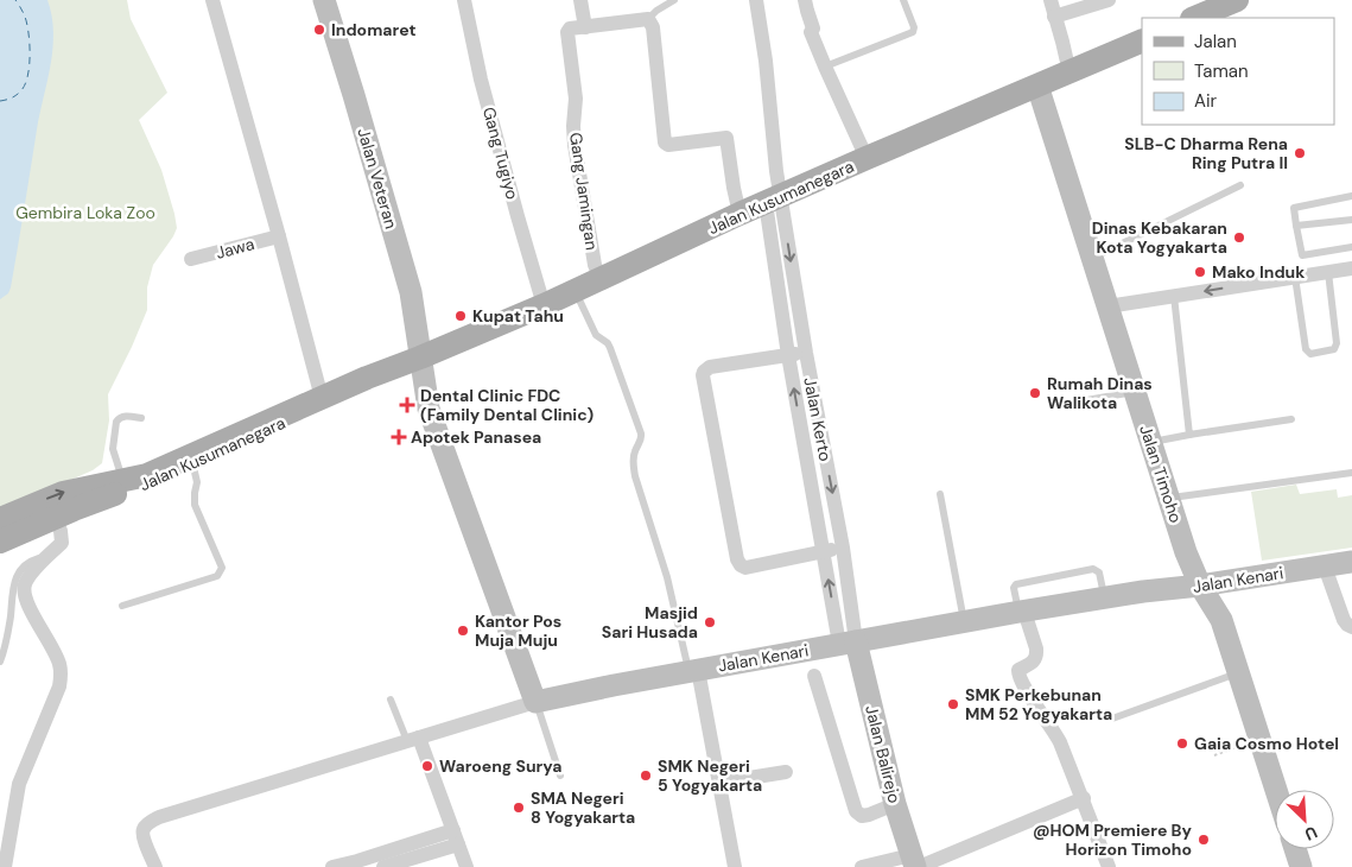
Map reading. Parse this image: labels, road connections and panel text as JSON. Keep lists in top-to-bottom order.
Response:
{
  "streets": {
    "main road": [
      "Jalan Veteran",
      "Jalan Kusumanegara",
      "Jalan Timoho",
      "Jalan Kenari",
      "Jalan Balirejo"
    ],
    "street": [
      "Gang Tugiyo",
      "Gang Jamingan",
      "Jawa",
      "Jalan Kerto"
    ]
  },
  "crossings": [
    ["Gang Tugiyo", "Jalan Kusumanegara"],
    ["Jalan Veteran", "Jalan Kusumanegara"],
    ["Gang Jamingan", "Jalan Kusumanegara"],
    ["Jalan Kusumanegara", "Jalan Kerto"],
    ["Jalan Kusumanegara", "Jalan Timoho"],
    ["Jalan Kerto", "Jalan Kenari"],
    ["Jalan Kerto", "Jalan Balirejo"],
    ["Jalan Timoho", "Jalan Kenari"],
    ["Jalan Kenari", "Jalan Balirejo"]
  ],
  "parks": ["Gembira Loka Zoo"],
  "places": {
    "other": [
      "Indomaret",
      "SLB-C Dharma Rena Ring Putra II",
      "Dinas Kebakaran Kota Yogyakarta",
      "Mako Induk",
      "Kupat Tahu",
      "Rumah Dinas Walikota",
      "Masjid Sari Husada",
      "Kantor Pos Muja Muju",
      "SMK Perkebunan MM 52 Yogyakarta",
      "Gaia Cosmo Hotel",
      "Waroeng Surya",
      "SMK Negeri 5 Yogyakarta",
      "SMA Negeri 8 Yogyakarta",
      "@HOM Premiere By Horizon Timoho"
    ],
    "health": ["Dental Clinic FDC (Family Dental Clinic)", "Apotek Panasea"]
  },
  "legend": ["Jalan", "Taman", "Air"],
  "north": "bottom right"
}
